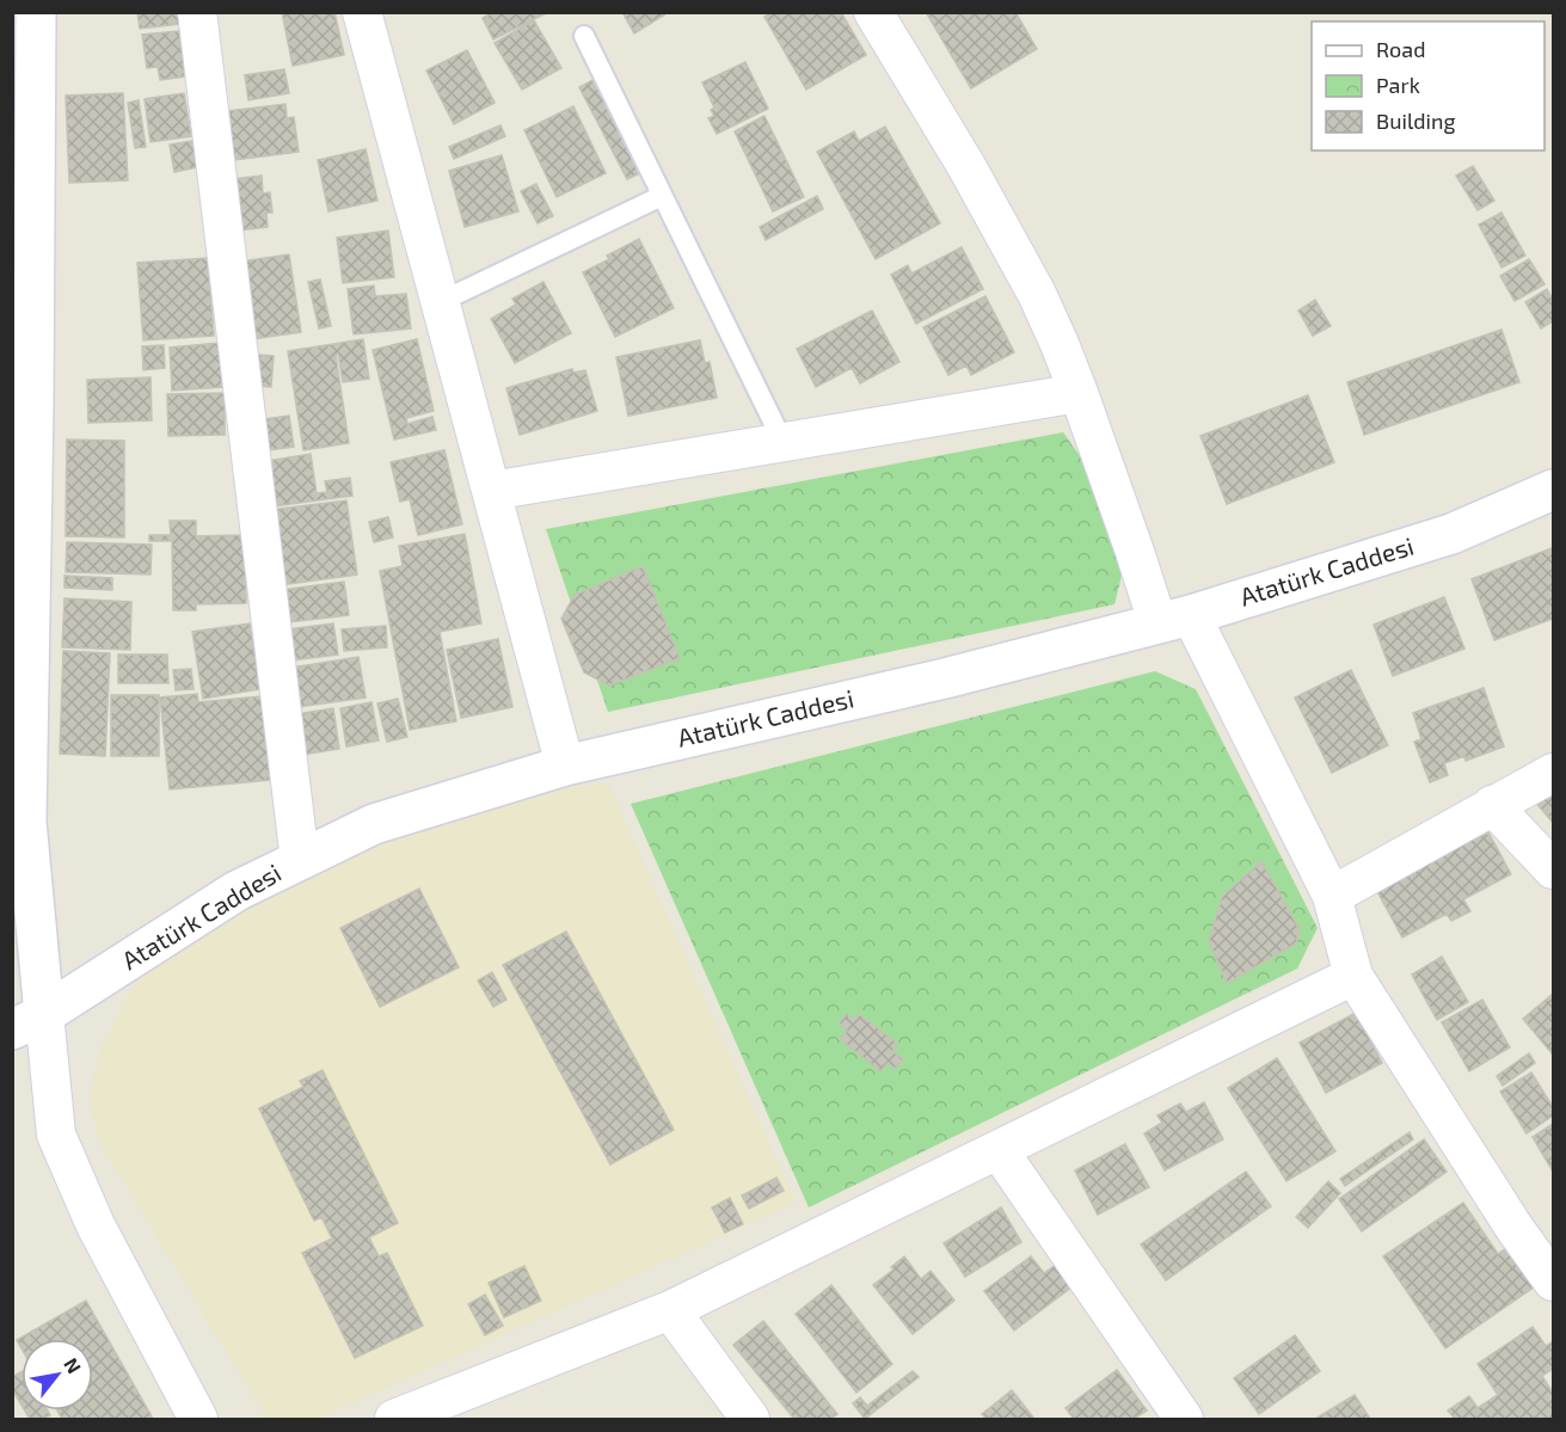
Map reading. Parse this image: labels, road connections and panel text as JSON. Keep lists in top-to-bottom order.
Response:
{
  "streets": {
    "main road": ["Atatürk Caddesi"]
  },
  "legend": ["Road", "Park", "Building"],
  "north": "top right"
}
